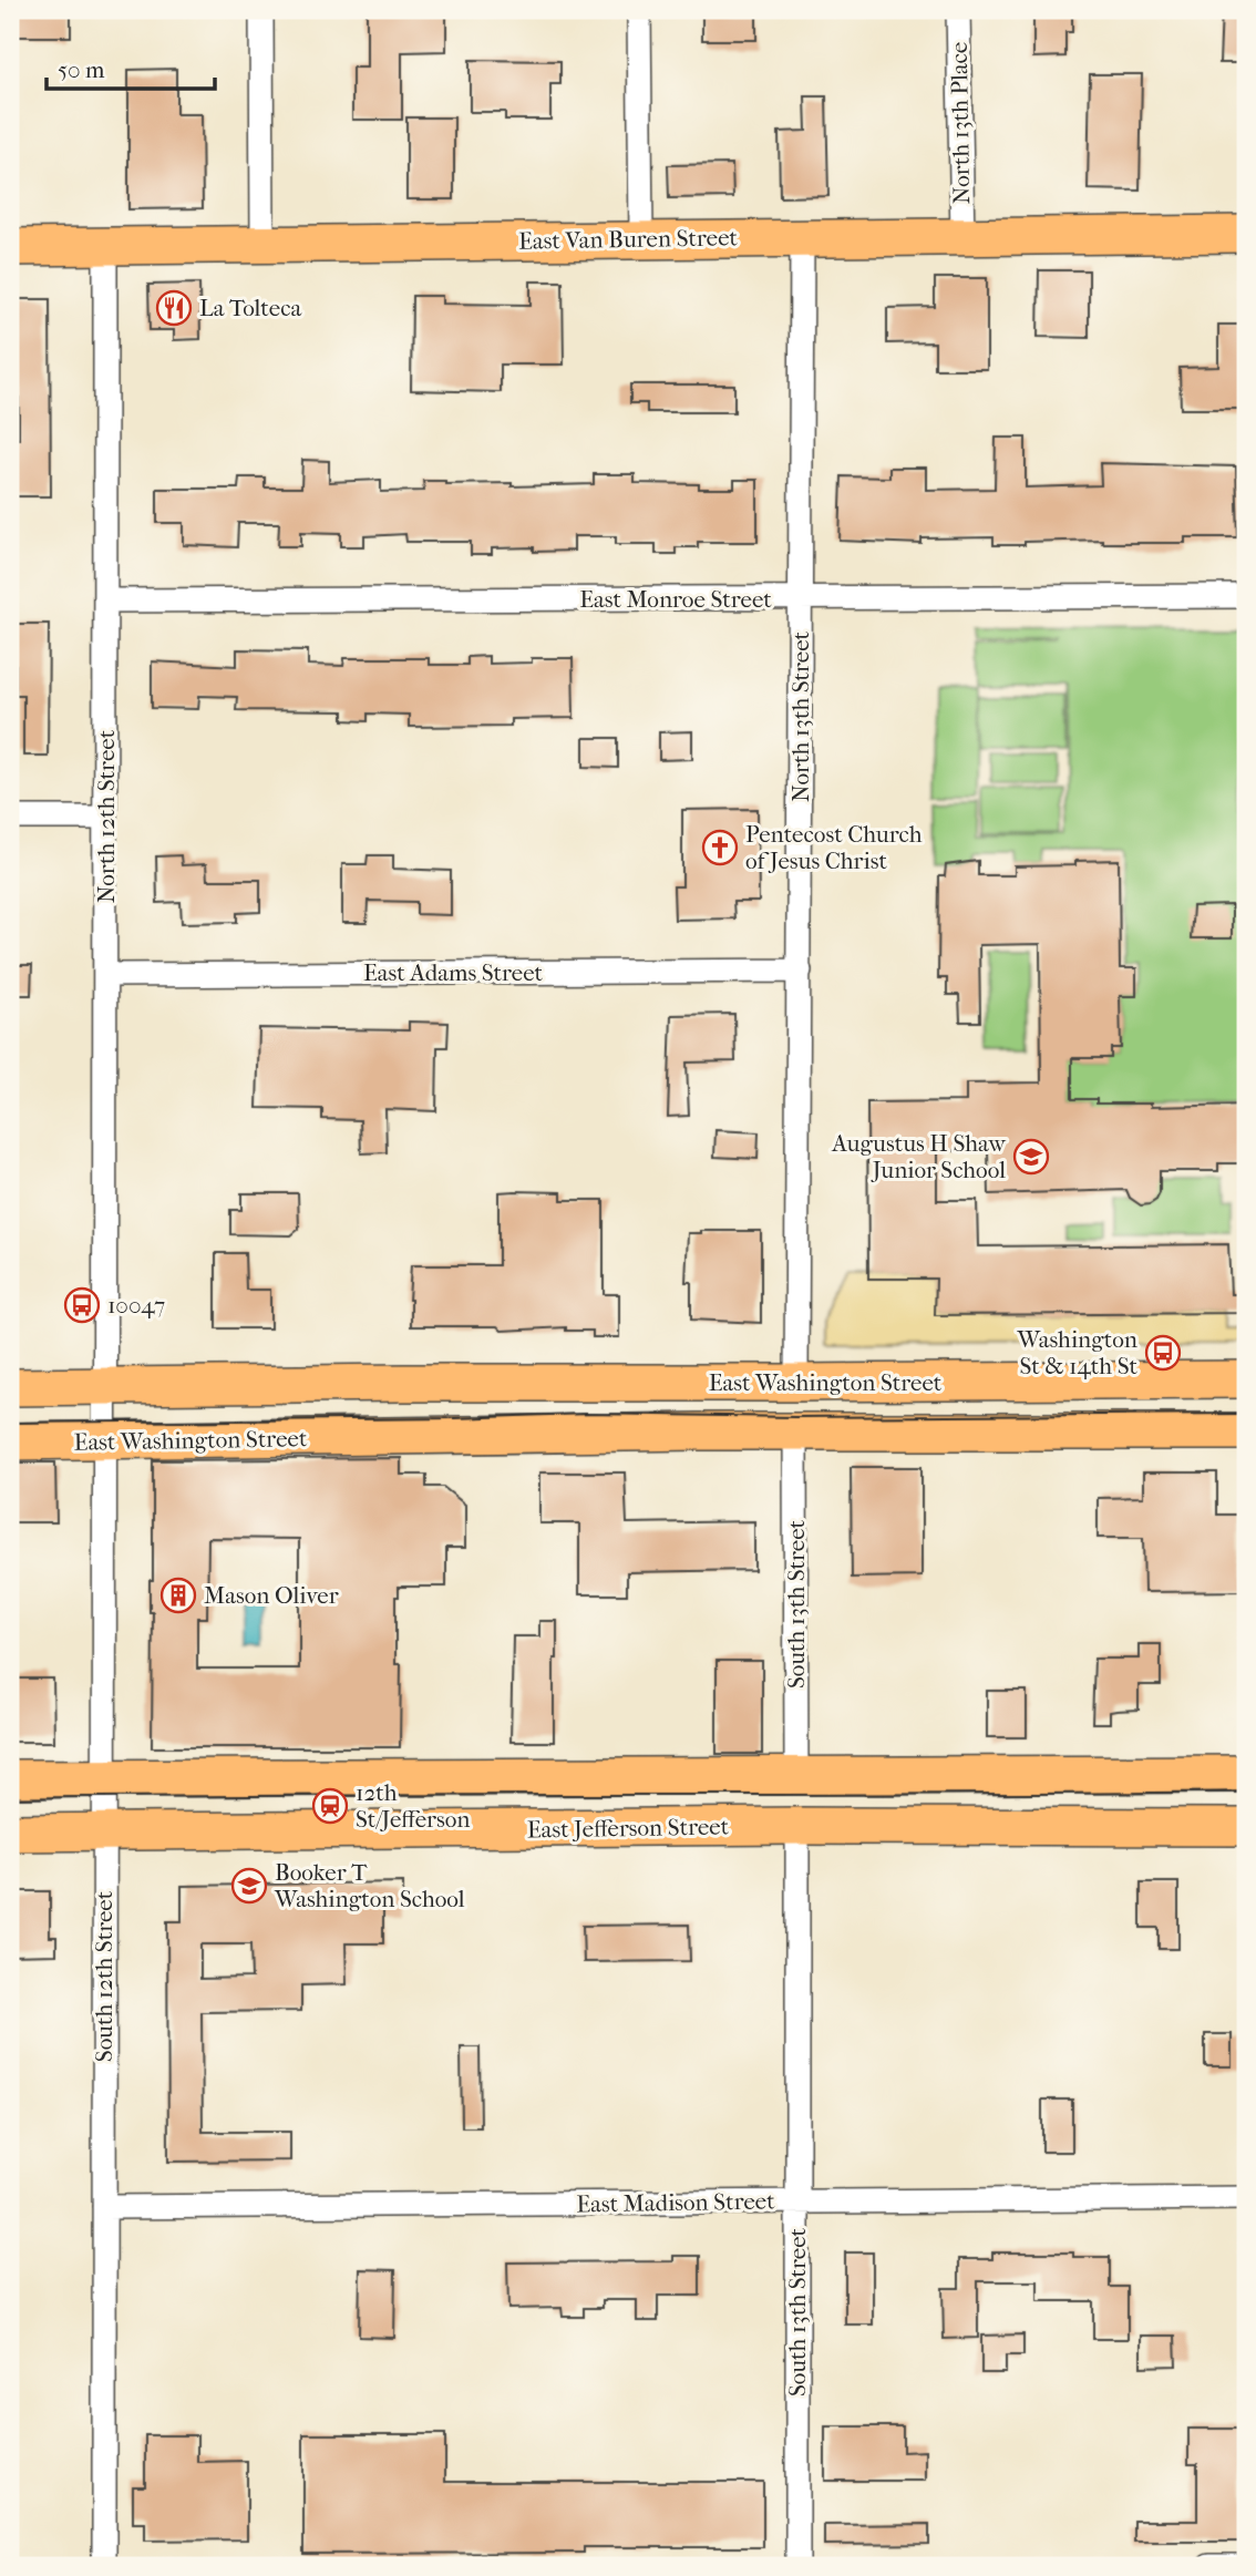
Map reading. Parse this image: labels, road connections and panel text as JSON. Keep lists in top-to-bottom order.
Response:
{
  "streets": {
    "main road": ["East Van Buren Street", "East Washington Street", "East Jefferson Street"],
    "street": [
      "North 13th Place",
      "East Monroe Street",
      "North 13th Street",
      "North 12th Street",
      "East Adams Street",
      "South 13th Street",
      "South 12th Street",
      "East Madison Street"
    ]
  },
  "crossings": [
    ["North 13th Place", "East Van Buren Street"],
    ["East Van Buren Street", "North 13th Street"],
    ["East Van Buren Street", "North 12th Street"],
    ["East Monroe Street", "North 13th Street"],
    ["East Monroe Street", "North 12th Street"],
    ["North 13th Street", "East Adams Street"],
    ["North 13th Street", "East Washington Street"],
    ["North 12th Street", "East Adams Street"],
    ["North 12th Street", "East Washington Street"],
    ["North 12th Street", "South 12th Street"],
    ["East Washington Street", "South 13th Street"],
    ["East Washington Street", "South 12th Street"],
    ["South 13th Street", "East Jefferson Street"],
    ["South 13th Street", "East Madison Street"],
    ["East Jefferson Street", "South 12th Street"],
    ["South 12th Street", "East Madison Street"]
  ],
  "places": {
    "restaurant": ["La Tolteca"],
    "church": ["Pentecost Church of Jesus Christ"],
    "school or university": ["Augustus H Shaw Junior School", "Booker T Washington School"],
    "bus stop": ["10047", "Washington St & 14th St"],
    "building": ["Mason Oliver"],
    "station": ["12th St/Jefferson"]
  },
  "scale_bar": "50 m"
}
